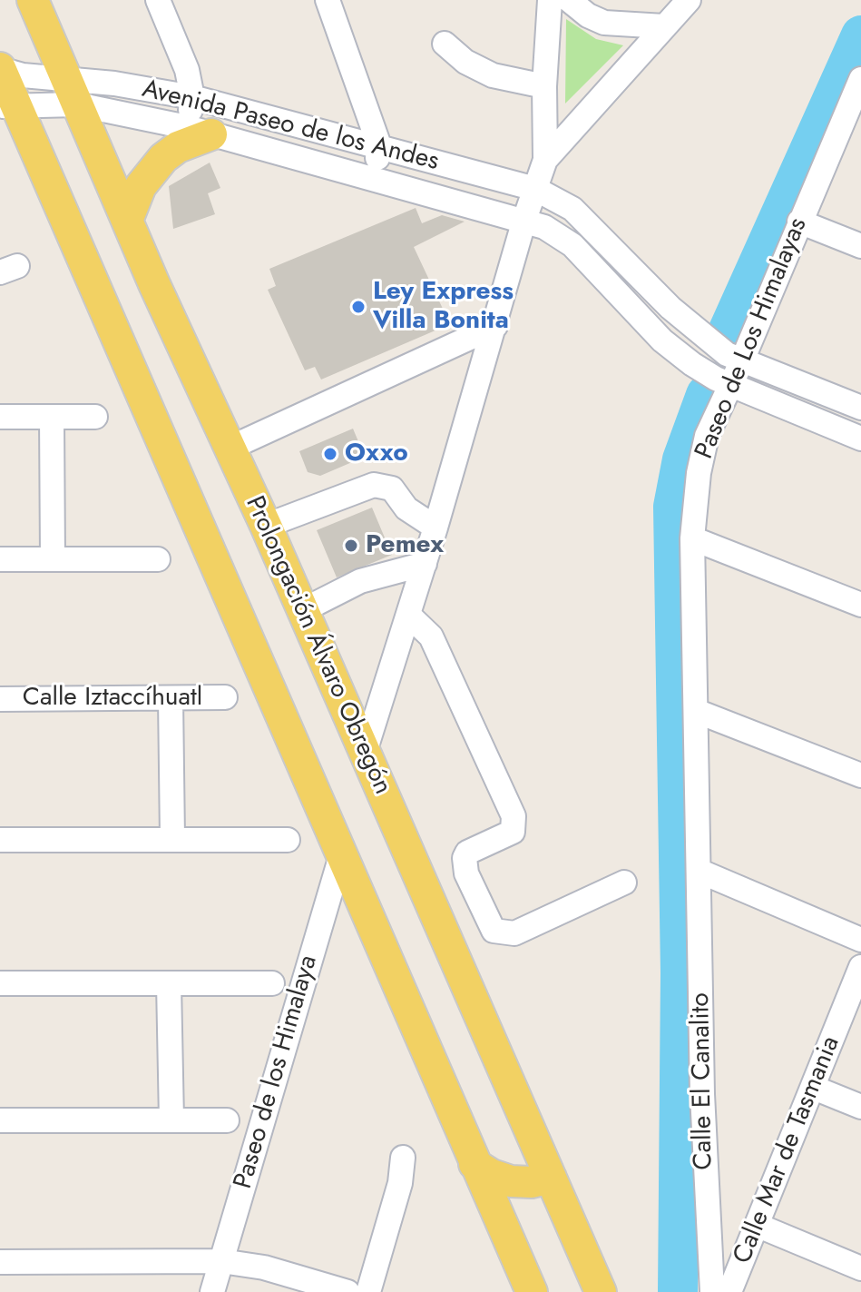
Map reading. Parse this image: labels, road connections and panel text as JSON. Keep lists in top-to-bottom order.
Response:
{
  "streets": {
    "main road": ["Prolongación Álvaro Obregón"],
    "street": [
      "Avenida Paseo de los Andes",
      "Paseo de Los Himalayas",
      "Calle Iztaccíhuatl",
      "Paseo de los Himalaya",
      "Calle El Canalito",
      "Calle Mar de Tasmania"
    ]
  },
  "crossings": [
    ["Avenida Paseo de los Andes", "Paseo de Los Himalayas"],
    ["Avenida Paseo de los Andes", "Prolongación Álvaro Obregón"],
    ["Paseo de Los Himalayas", "Calle El Canalito"]
  ],
  "places": ["Ley Express Villa Bonita", "Oxxo", "Pemex"]
}
